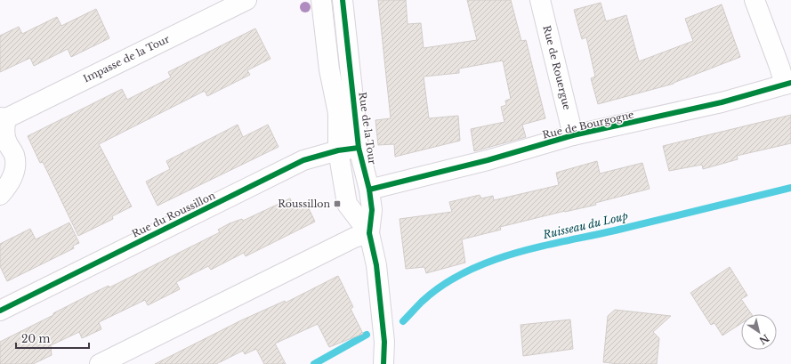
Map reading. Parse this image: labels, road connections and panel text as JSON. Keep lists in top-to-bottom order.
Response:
{
  "streets": {
    "street": [
      "Impasse de la Tour",
      "Rue de Rouergue",
      "Rue de Bourgogne",
      "Rue de la Tour",
      "Rue du Roussillon"
    ]
  },
  "crossings": [
    ["Rue de Rouergue", "Rue de Bourgogne"],
    ["Rue de Bourgogne", "Rue de la Tour"],
    ["Rue de la Tour", "Rue du Roussillon"]
  ],
  "water": ["Ruisseau du Loup"],
  "places": {
    "transit": ["Roussillon"]
  },
  "scale_bar": "20 m",
  "north": "bottom right"
}
